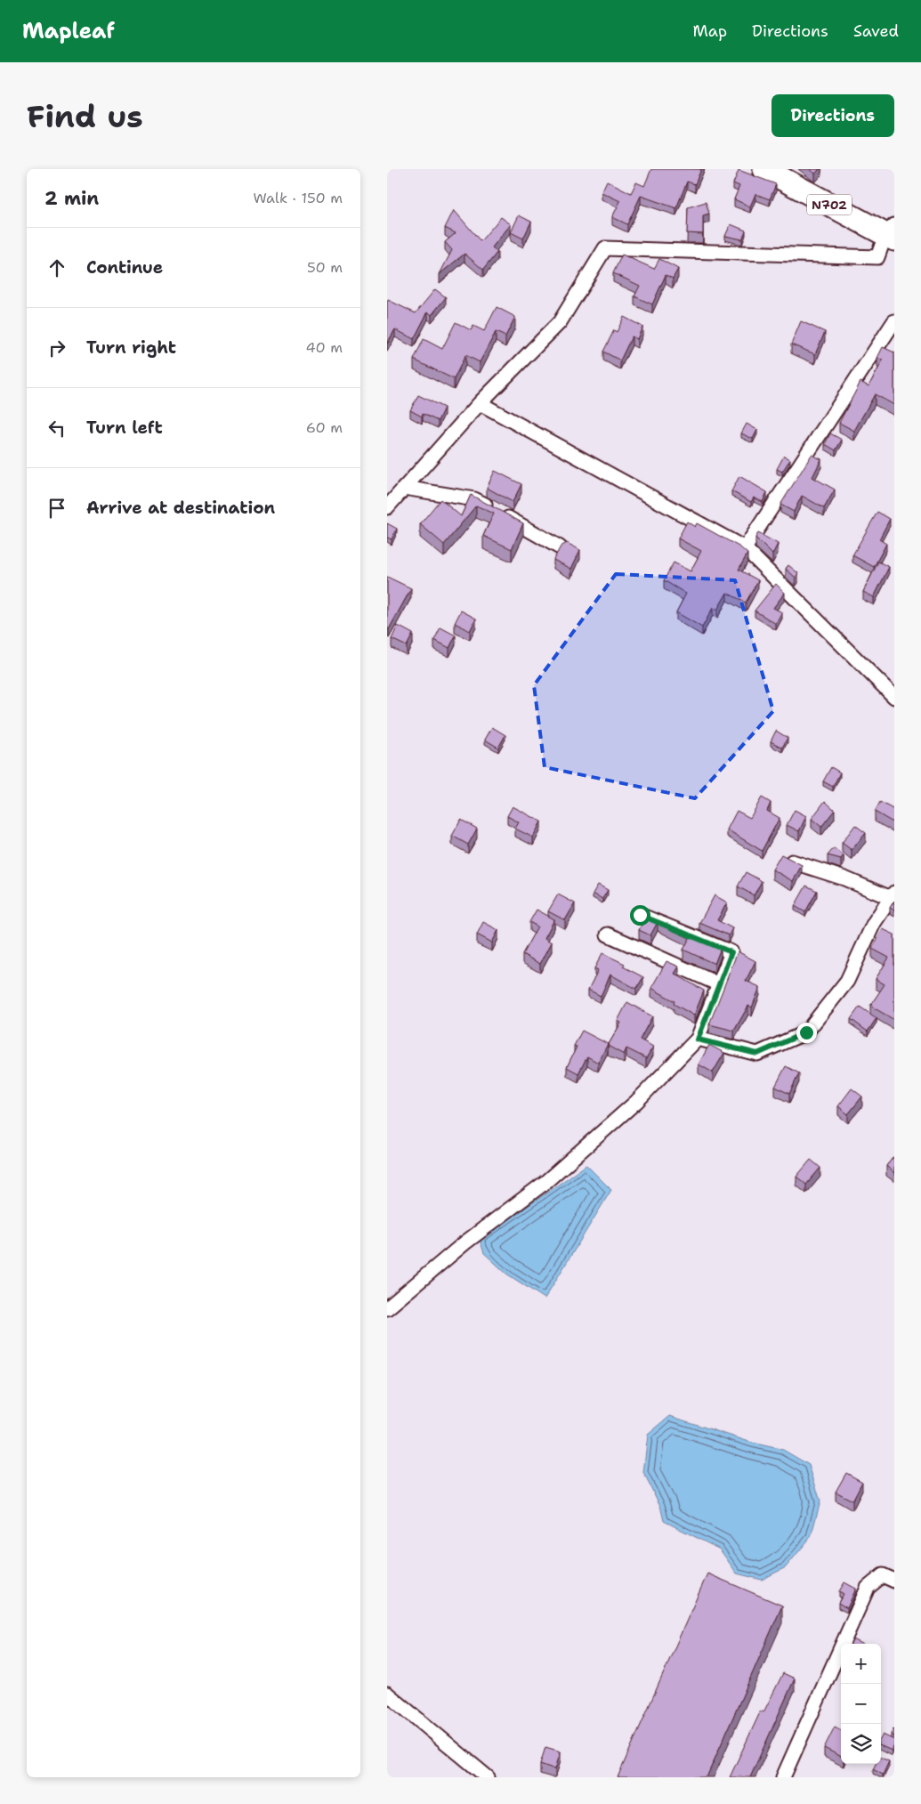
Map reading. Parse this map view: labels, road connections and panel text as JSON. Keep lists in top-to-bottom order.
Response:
{
  "streets": {
    "highway": ["N702"]
  },
  "page": {
    "header": "Mapleaf",
    "nav": ["Map", "Directions", "Saved"],
    "buttons": "Directions",
    "title": "Find us",
    "heading": ["2 min", "Walk · 150 m"],
    "list": [
      ["Continue", "50 m"],
      ["Turn right", "40 m"],
      ["Turn left", "60 m"],
      "Arrive at destination"
    ],
    "map_buttons": ["+", "−"]
  }
}
